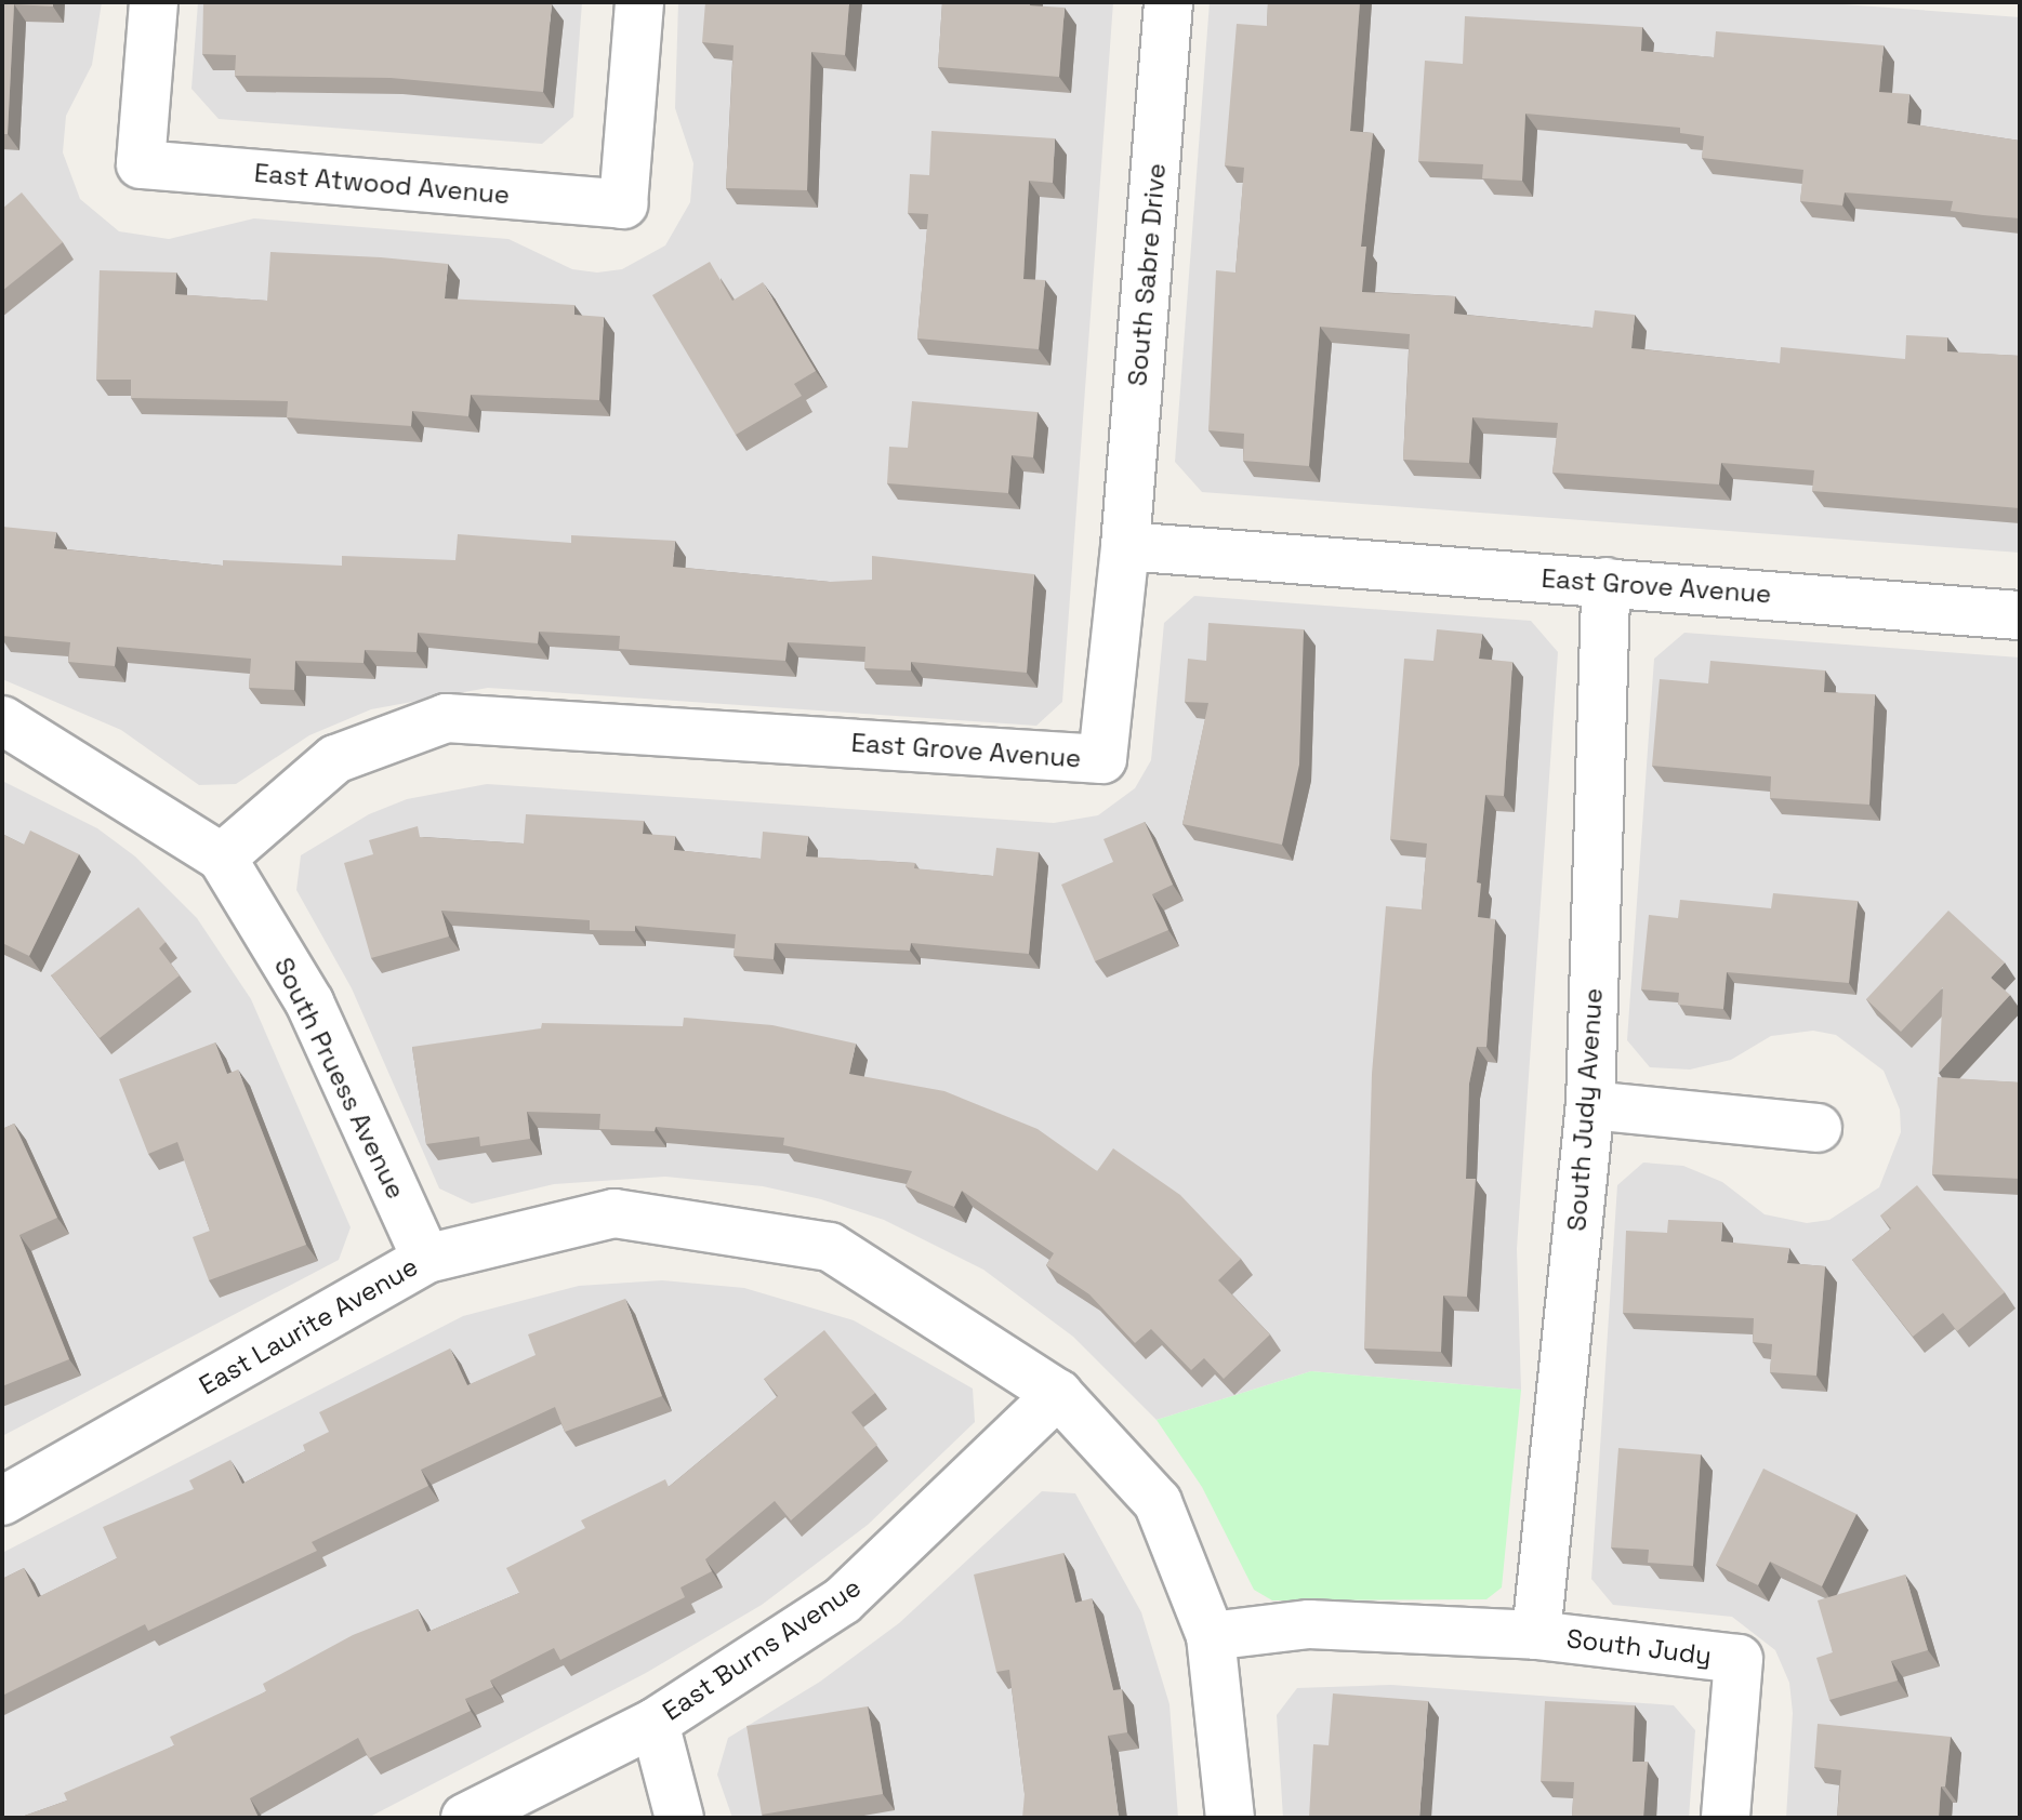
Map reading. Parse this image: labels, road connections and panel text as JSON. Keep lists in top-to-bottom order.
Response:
{
  "streets": {
    "street": [
      "East Atwood Avenue",
      "South Sabre Drive",
      "East Grove Avenue",
      "South Pruess Avenue",
      "South Judy Avenue",
      "East Laurite Avenue",
      "South Judy",
      "East Burns Avenue"
    ]
  },
  "crossings": [
    ["South Sabre Drive", "East Grove Avenue"],
    ["East Grove Avenue", "South Pruess Avenue"],
    ["East Grove Avenue", "South Judy Avenue"],
    ["South Pruess Avenue", "East Laurite Avenue"],
    ["South Judy Avenue", "South Judy"],
    ["East Laurite Avenue", "East Burns Avenue"]
  ]
}
